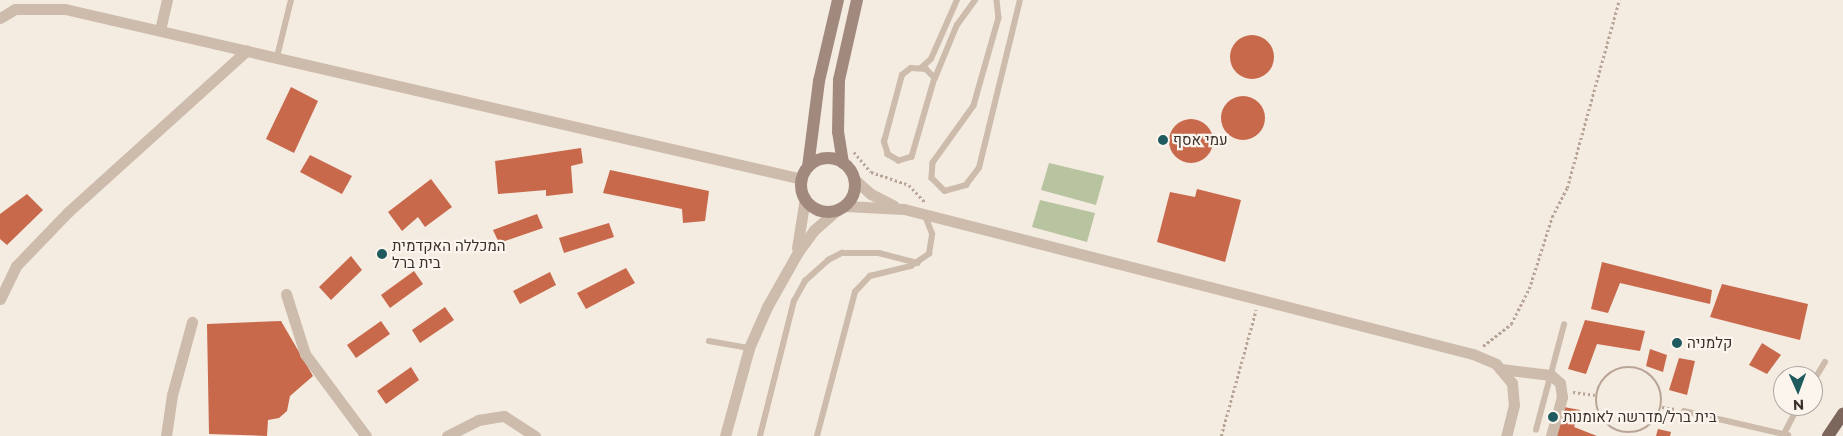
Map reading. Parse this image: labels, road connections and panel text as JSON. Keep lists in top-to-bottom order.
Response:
{
  "places": [
    "עמי אסף",
    "המכללה האקדמית בית ברל",
    "קלמניה",
    "בית ברל/מדרשה לאומנות"
  ],
  "north": "bottom"
}
